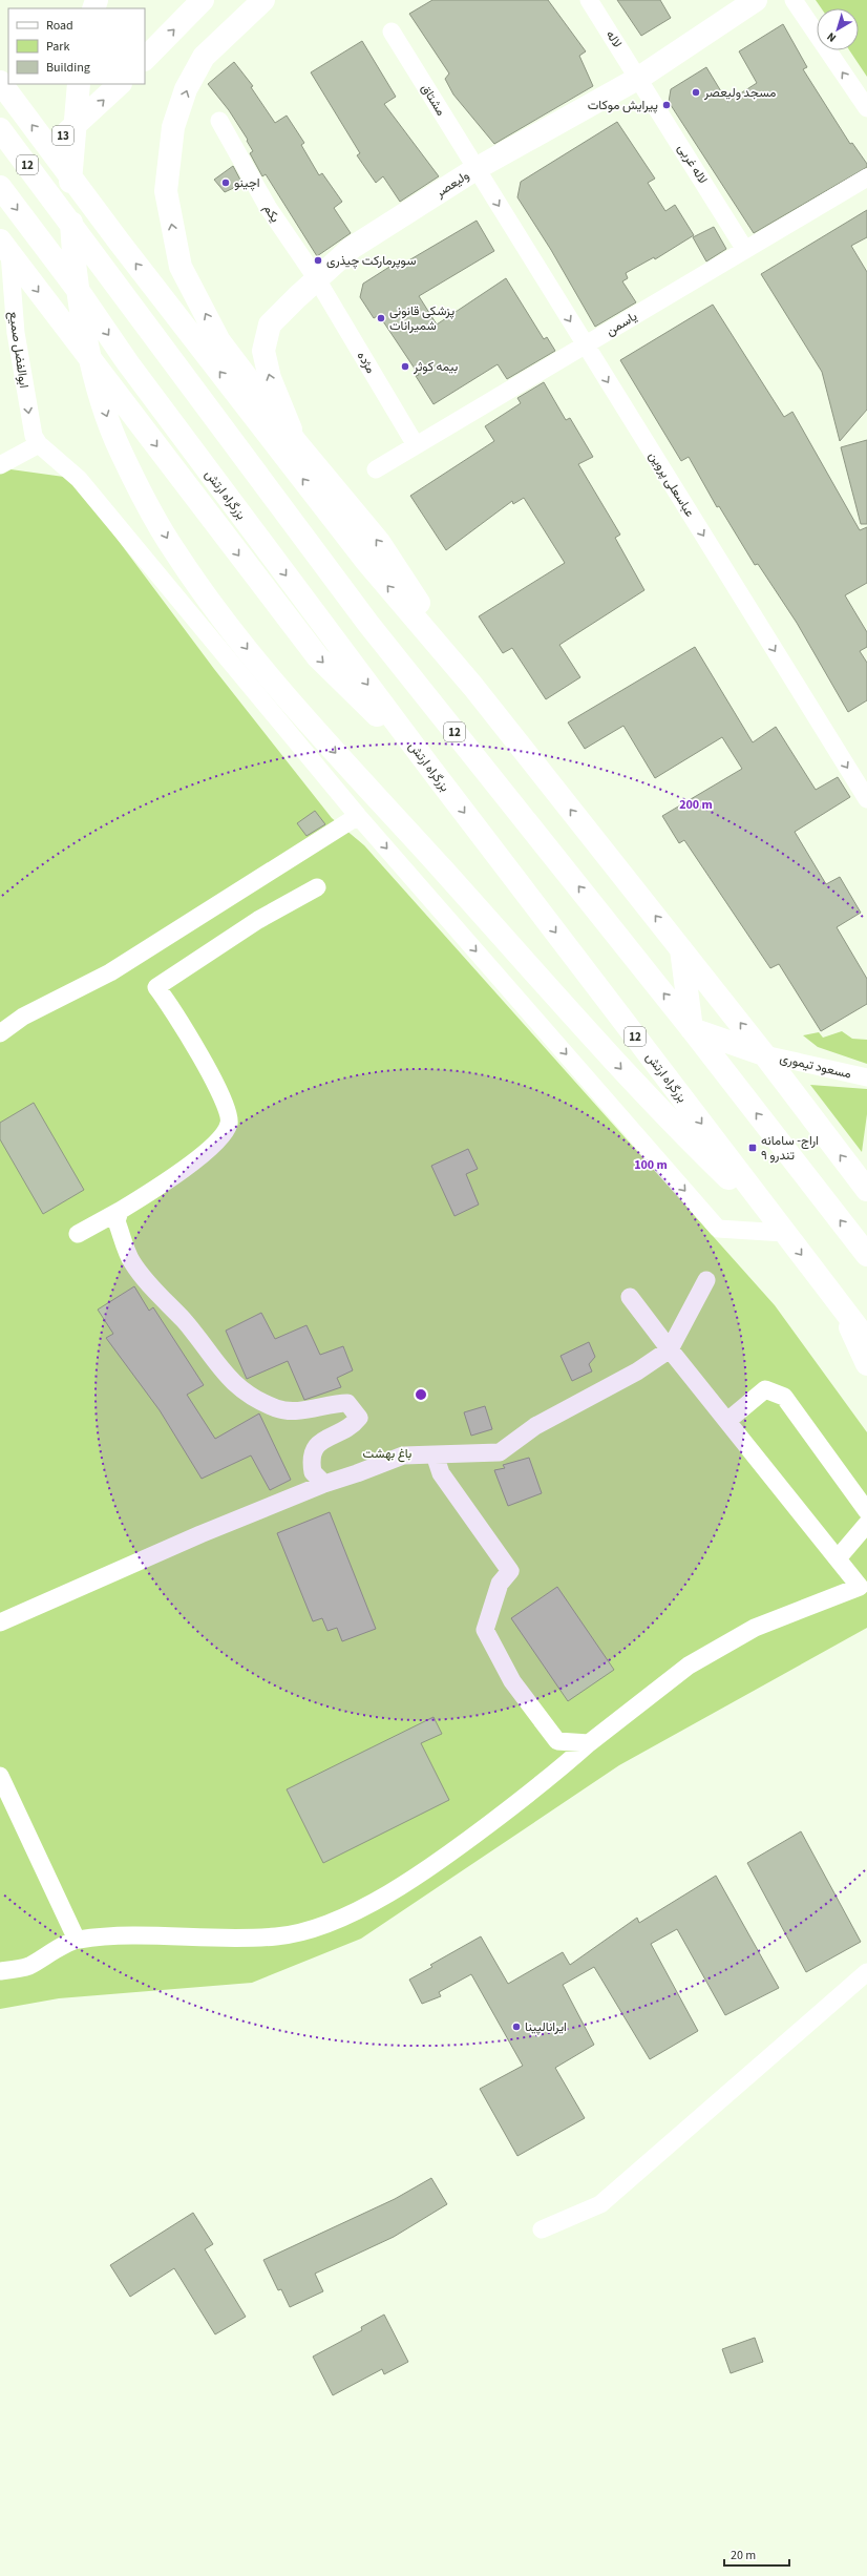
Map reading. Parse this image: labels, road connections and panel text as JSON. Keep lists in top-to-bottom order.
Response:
{
  "streets": {
    "main road": [
      "13",
      "12",
      "ولیعصر",
      "بزرگراه ارتش"
    ],
    "street": [
      "لاله",
      "مشتاق",
      "لاله غربی",
      "یکم",
      "یاسمن",
      "ابوالفضل صمیع",
      "مژده",
      "عباسعلی پروین",
      "مسعود تیموری"
    ]
  },
  "crossings": [
    ["لاله", "لاله غربی"],
    ["لاله", "ولیعصر"],
    ["مشتاق", "ولیعصر"],
    ["مشتاق", "عباسعلی پروین"],
    ["لاله غربی", "ولیعصر"],
    ["لاله غربی", "یاسمن"],
    ["ولیعصر", "یکم"],
    ["ولیعصر", "مژده"],
    ["ولیعصر", "عباسعلی پروین"],
    ["یکم", "مژده"],
    ["یاسمن", "مژده"],
    ["یاسمن", "عباسعلی پروین"],
    ["ابوالفضل صمیع", "بزرگراه ارتش"]
  ],
  "one_way": ["ابوالفضل صمیع", "عباسعلی پروین"],
  "parks": ["باغ بهشت"],
  "places": {
    "other": [
      "مسجد ولیعصر",
      "پیرایش موکات",
      "اچینو",
      "سوپرمارکت چیذری",
      "پزشکی قانونی شمیرانات",
      "بیمه کوثر",
      "ایرانالپینا"
    ],
    "transit": ["اراج- سامانه ۹ تندرو"]
  },
  "legend": ["Road", "Park", "Building"],
  "scale_bar": "20 m",
  "north": "bottom left",
  "rings": ["200 m", "100 m"]
}
